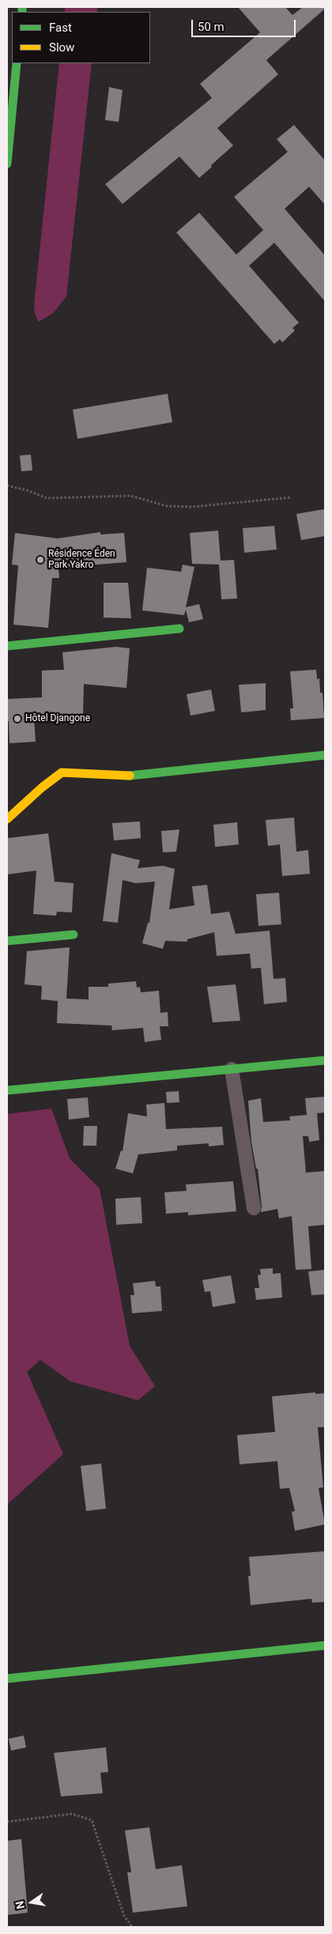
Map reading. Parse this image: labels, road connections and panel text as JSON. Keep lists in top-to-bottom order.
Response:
{
  "places": ["Résidence Éden Park Yakro", "Hôtel Djangone"],
  "legend": ["Fast", "Slow"],
  "scale_bar": "50 m",
  "north": "left"
}
